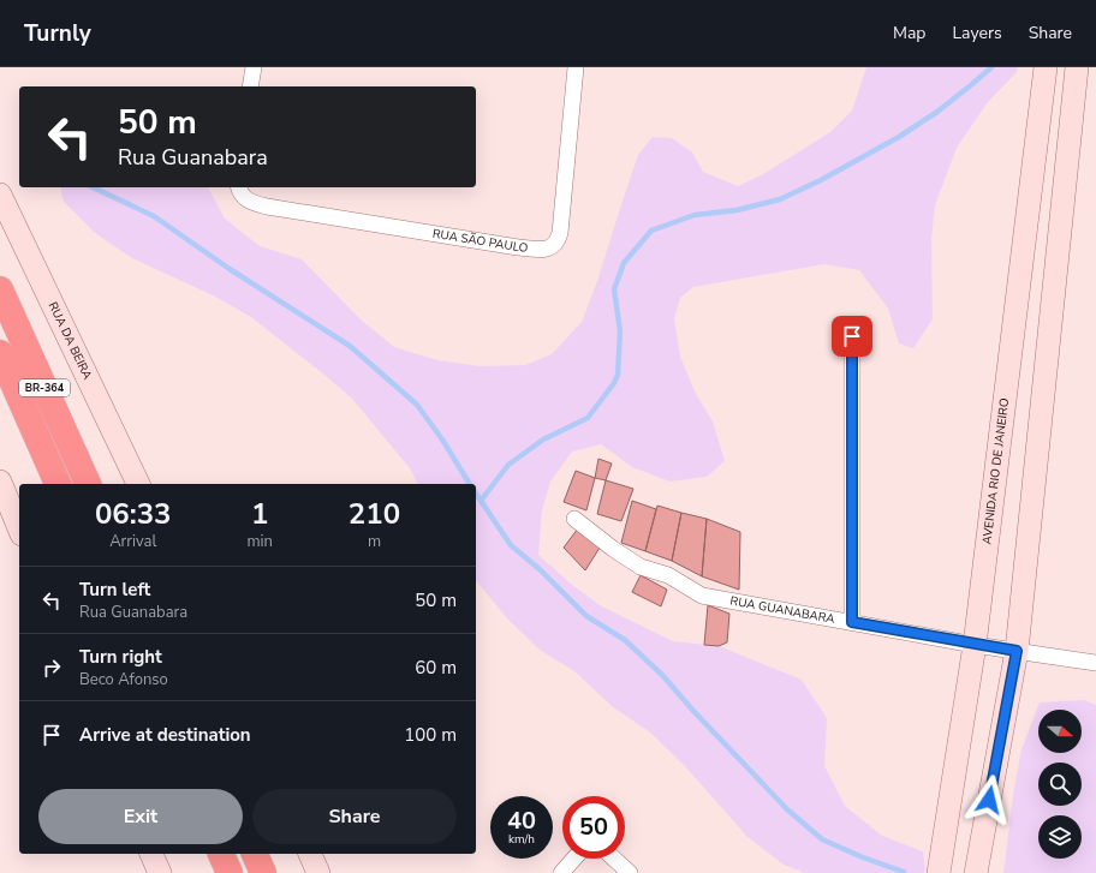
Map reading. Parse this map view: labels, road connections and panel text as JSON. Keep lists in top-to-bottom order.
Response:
{
  "streets": {
    "highway": ["BR-364"],
    "main road": ["RUA DA BEIRA", "AVENIDA RIO DE JANEIRO"],
    "street": ["RUA SÃO PAULO", "RUA GUANABARA"]
  },
  "crossings": [
    ["AVENIDA RIO DE JANEIRO", "RUA GUANABARA"]
  ],
  "north": "right",
  "page": {
    "header": "Turnly",
    "nav": ["Map", "Layers", "Share"],
    "turn": ["50 m", "Rua Guanabara"],
    "eta": [
      "06:33",
      "Arrival",
      "1",
      "min",
      "210",
      "m"
    ],
    "list": [
      {
        "name": "Turn left",
        "note": "Rua Guanabara",
        "value": "50 m"
      },
      {
        "name": "Turn right",
        "note": "Beco Afonso",
        "value": "60 m"
      },
      {
        "name": "Arrive at destination",
        "value": "100 m"
      }
    ],
    "buttons": ["Exit", "Share"],
    "speed": "40 km/h",
    "limit": "50"
  }
}
